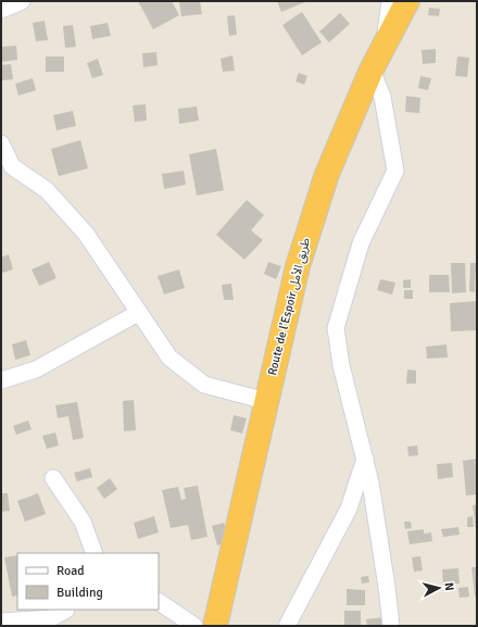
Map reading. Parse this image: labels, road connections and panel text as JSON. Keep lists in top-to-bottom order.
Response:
{
  "streets": {
    "highway": ["Route de l’Espoir طريق الأمل"]
  },
  "legend": ["Road", "Building"],
  "north": "right"
}
